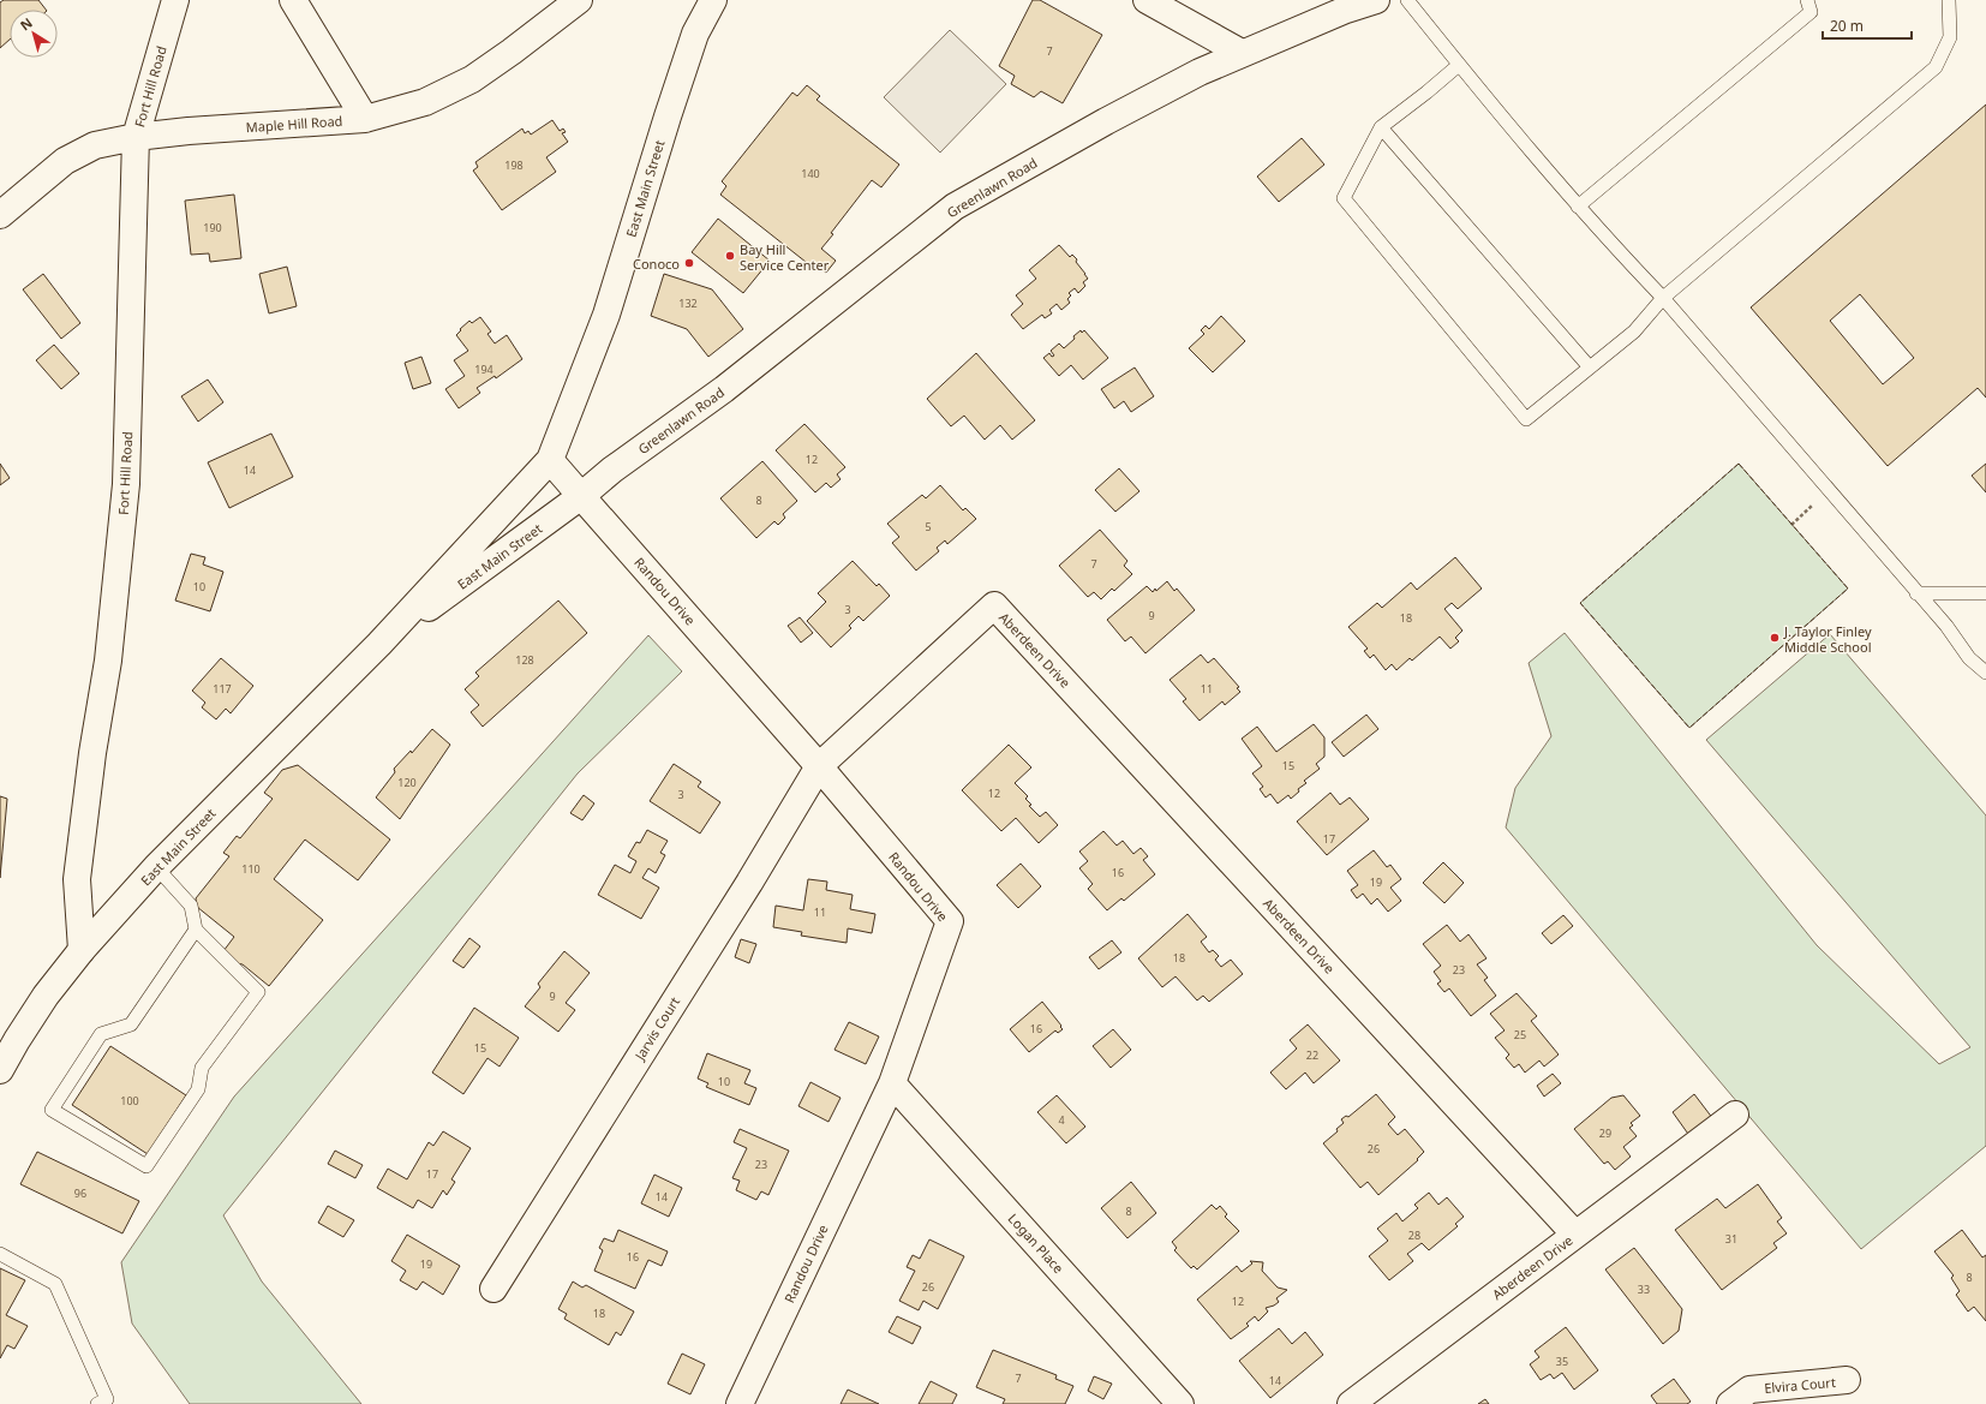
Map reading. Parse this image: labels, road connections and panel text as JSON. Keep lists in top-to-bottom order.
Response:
{
  "streets": {
    "street": [
      "Fort Hill Road",
      "Maple Hill Road",
      "Greenlawn Road",
      "East Main Street",
      "Randou Drive",
      "Aberdeen Drive",
      "Jarvis Court",
      "Logan Place",
      "Elvira Court"
    ]
  },
  "crossings": [
    ["Fort Hill Road", "Maple Hill Road"],
    ["Fort Hill Road", "East Main Street"],
    ["Greenlawn Road", "East Main Street"],
    ["Greenlawn Road", "Randou Drive"],
    ["East Main Street", "Randou Drive"],
    ["Randou Drive", "Aberdeen Drive"],
    ["Randou Drive", "Jarvis Court"],
    ["Randou Drive", "Logan Place"],
    ["Aberdeen Drive", "Jarvis Court"]
  ],
  "places": ["Bay Hill Service Center", "Conoco", "J. Taylor Finley Middle School"],
  "house_numbers": [
    "7",
    "198",
    "140",
    "190",
    "132",
    "194",
    "12",
    "14",
    "8",
    "5",
    "7",
    "10",
    "3",
    "9",
    "18",
    "128",
    "117",
    "11",
    "15",
    "120",
    "12",
    "3",
    "17",
    "110",
    "16",
    "19",
    "11",
    "18",
    "23",
    "9",
    "16",
    "25",
    "15",
    "22",
    "10",
    "100",
    "4",
    "29",
    "26",
    "23",
    "17",
    "96",
    "14",
    "8",
    "28",
    "31",
    "16",
    "19",
    "8",
    "26",
    "33",
    "12",
    "18",
    "35",
    "7",
    "14"
  ],
  "scale_bar": "20 m",
  "north": "top left"
}
